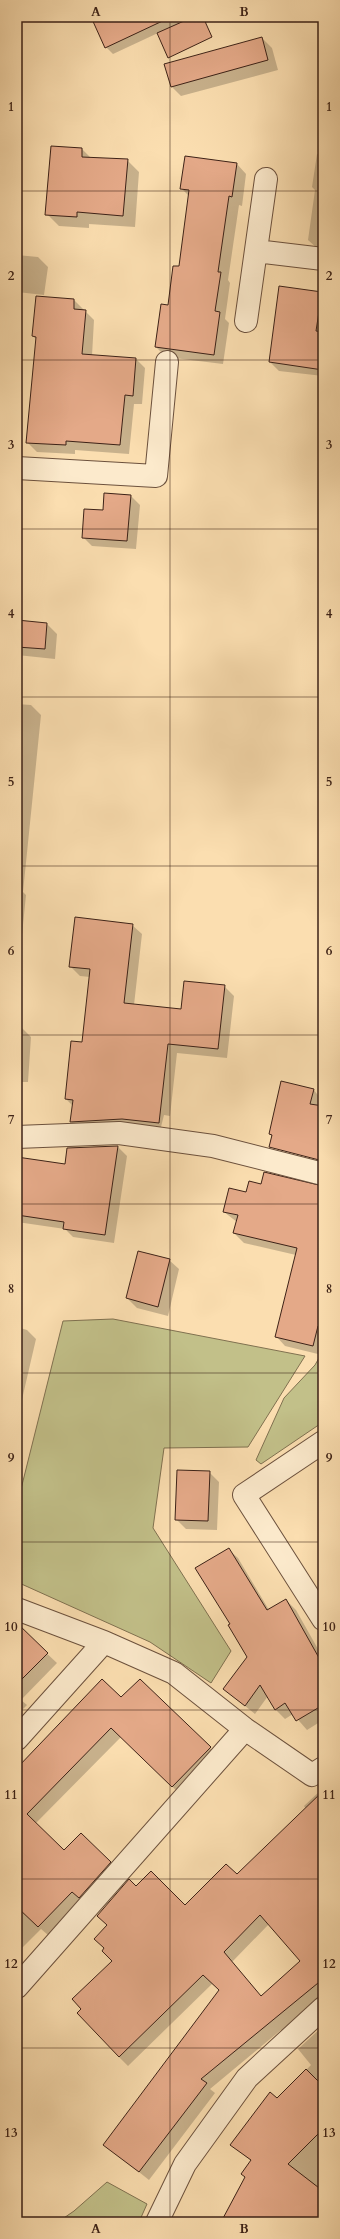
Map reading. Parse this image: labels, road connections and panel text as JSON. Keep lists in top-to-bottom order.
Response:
{
  "grid": {
    "columns": ["A", "B"],
    "rows": [
      "1",
      "2",
      "3",
      "4",
      "5",
      "6",
      "7",
      "8",
      "9",
      "10",
      "11",
      "12",
      "13"
    ]
  }
}
